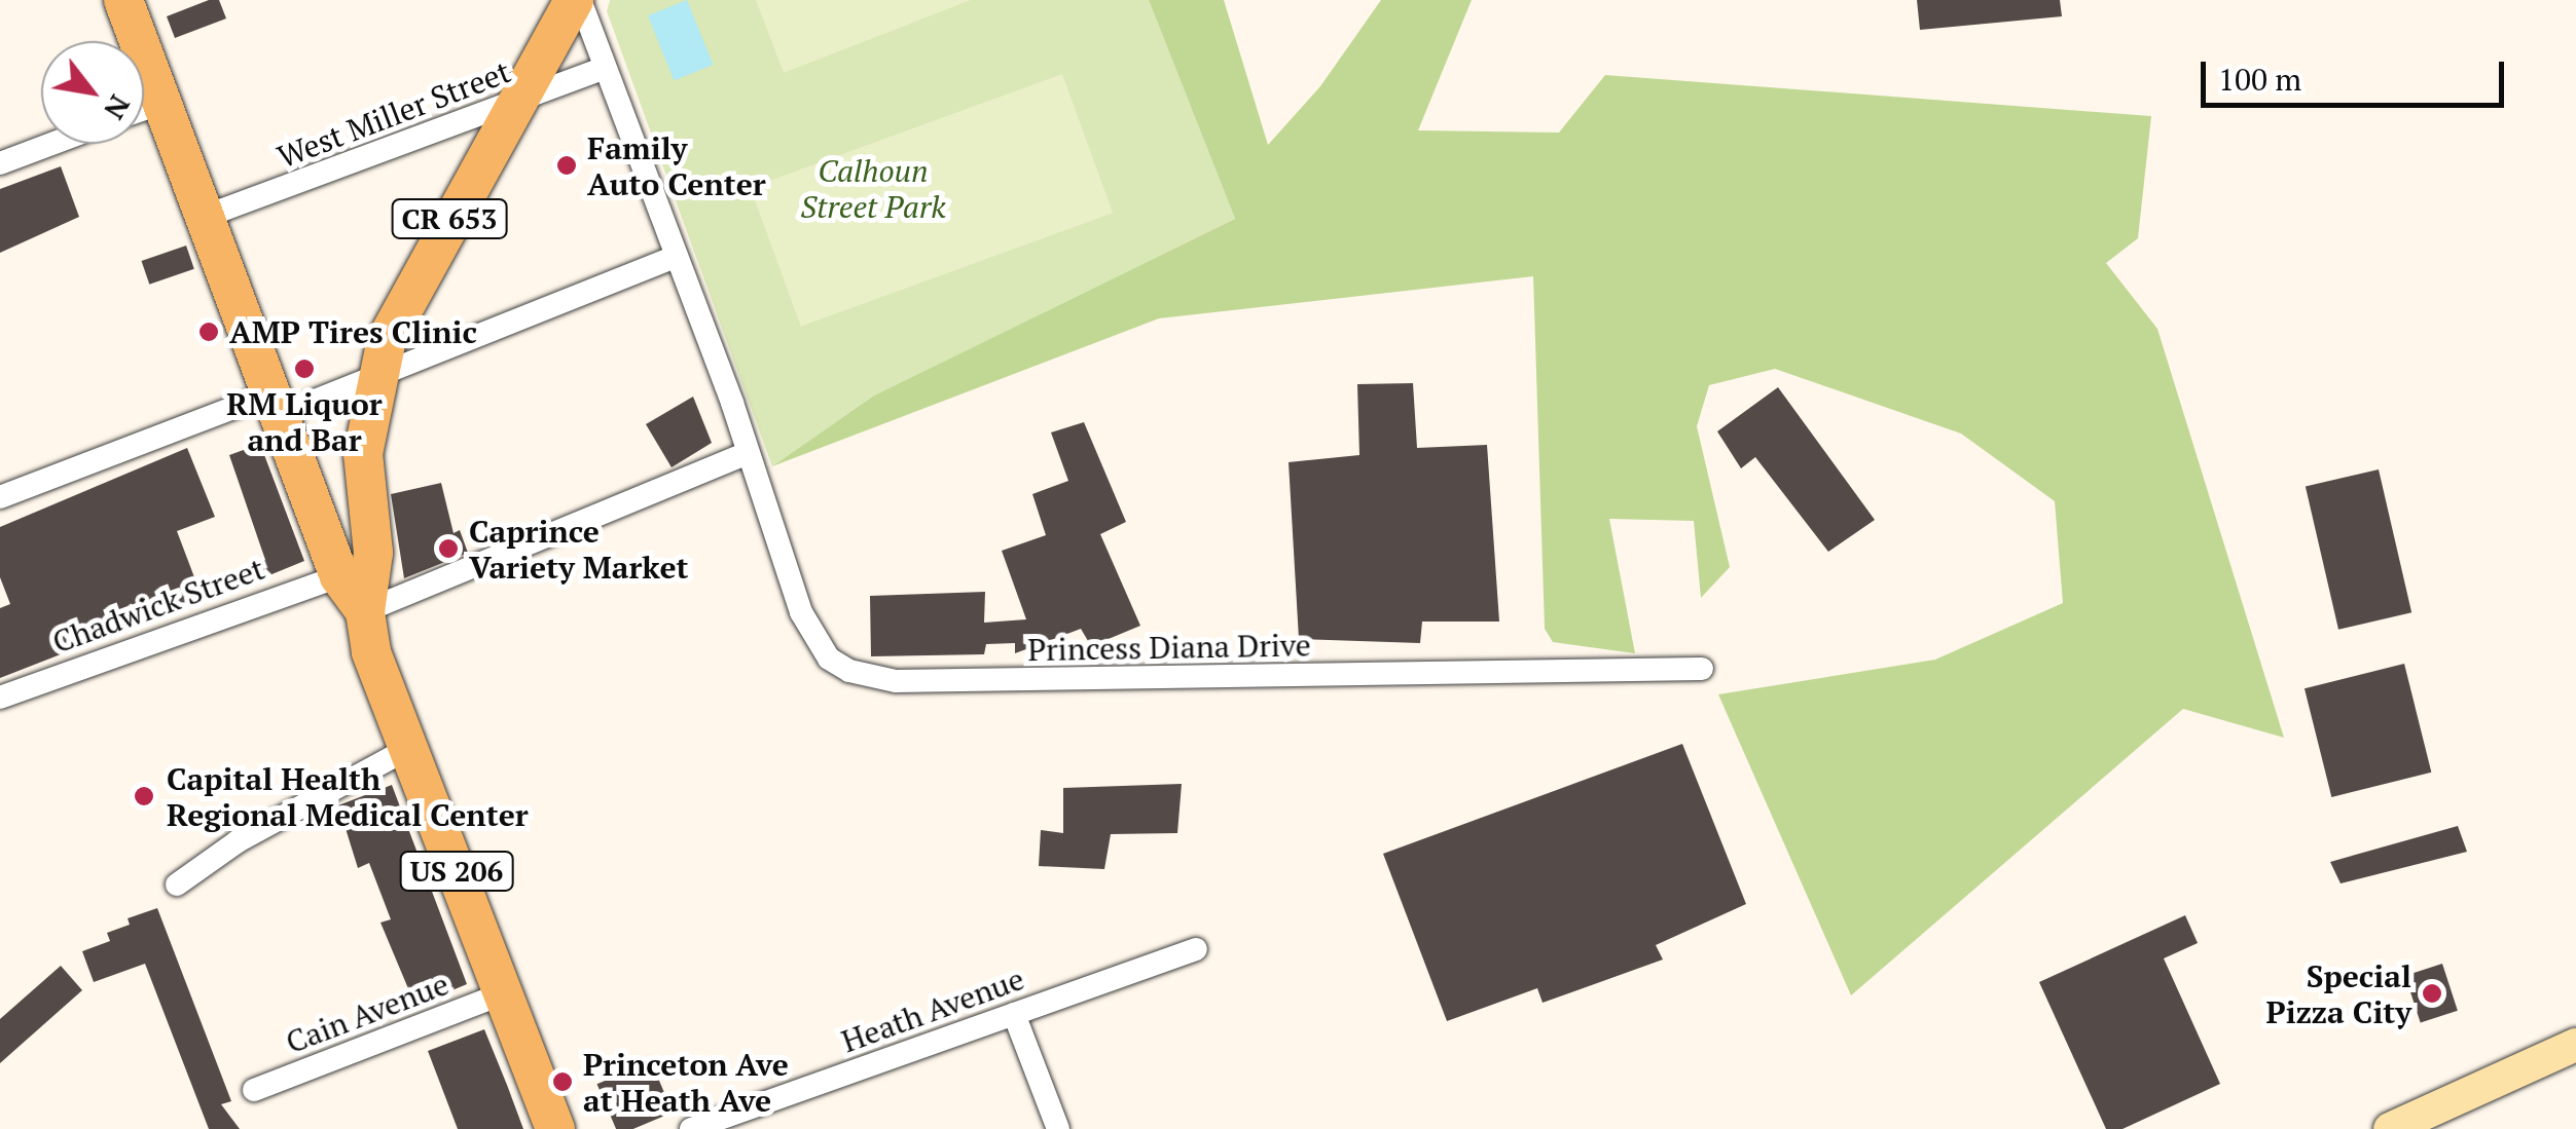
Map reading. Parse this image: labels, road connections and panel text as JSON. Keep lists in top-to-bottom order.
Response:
{
  "streets": {
    "main road": ["CR 653", "US 206"],
    "street": [
      "West Miller Street",
      "Chadwick Street",
      "Princess Diana Drive",
      "Heath Avenue",
      "Cain Avenue"
    ]
  },
  "crossings": [
    ["West Miller Street", "CR 653"],
    ["West Miller Street", "Princess Diana Drive"],
    ["West Miller Street", "US 206"],
    ["CR 653", "Chadwick Street"],
    ["CR 653", "Princess Diana Drive"],
    ["CR 653", "US 206"],
    ["Chadwick Street", "US 206"],
    ["US 206", "Cain Avenue"]
  ],
  "parks": ["Calhoun Street Park"],
  "places": [
    "Family Auto Center",
    "AMP Tires Clinic",
    "RM Liquor and Bar",
    "Caprince Variety Market",
    "Capital Health Regional Medical Center",
    "Special Pizza City",
    "Princeton Ave at Heath Ave"
  ],
  "scale_bar": "100 m",
  "north": "bottom right"
}
